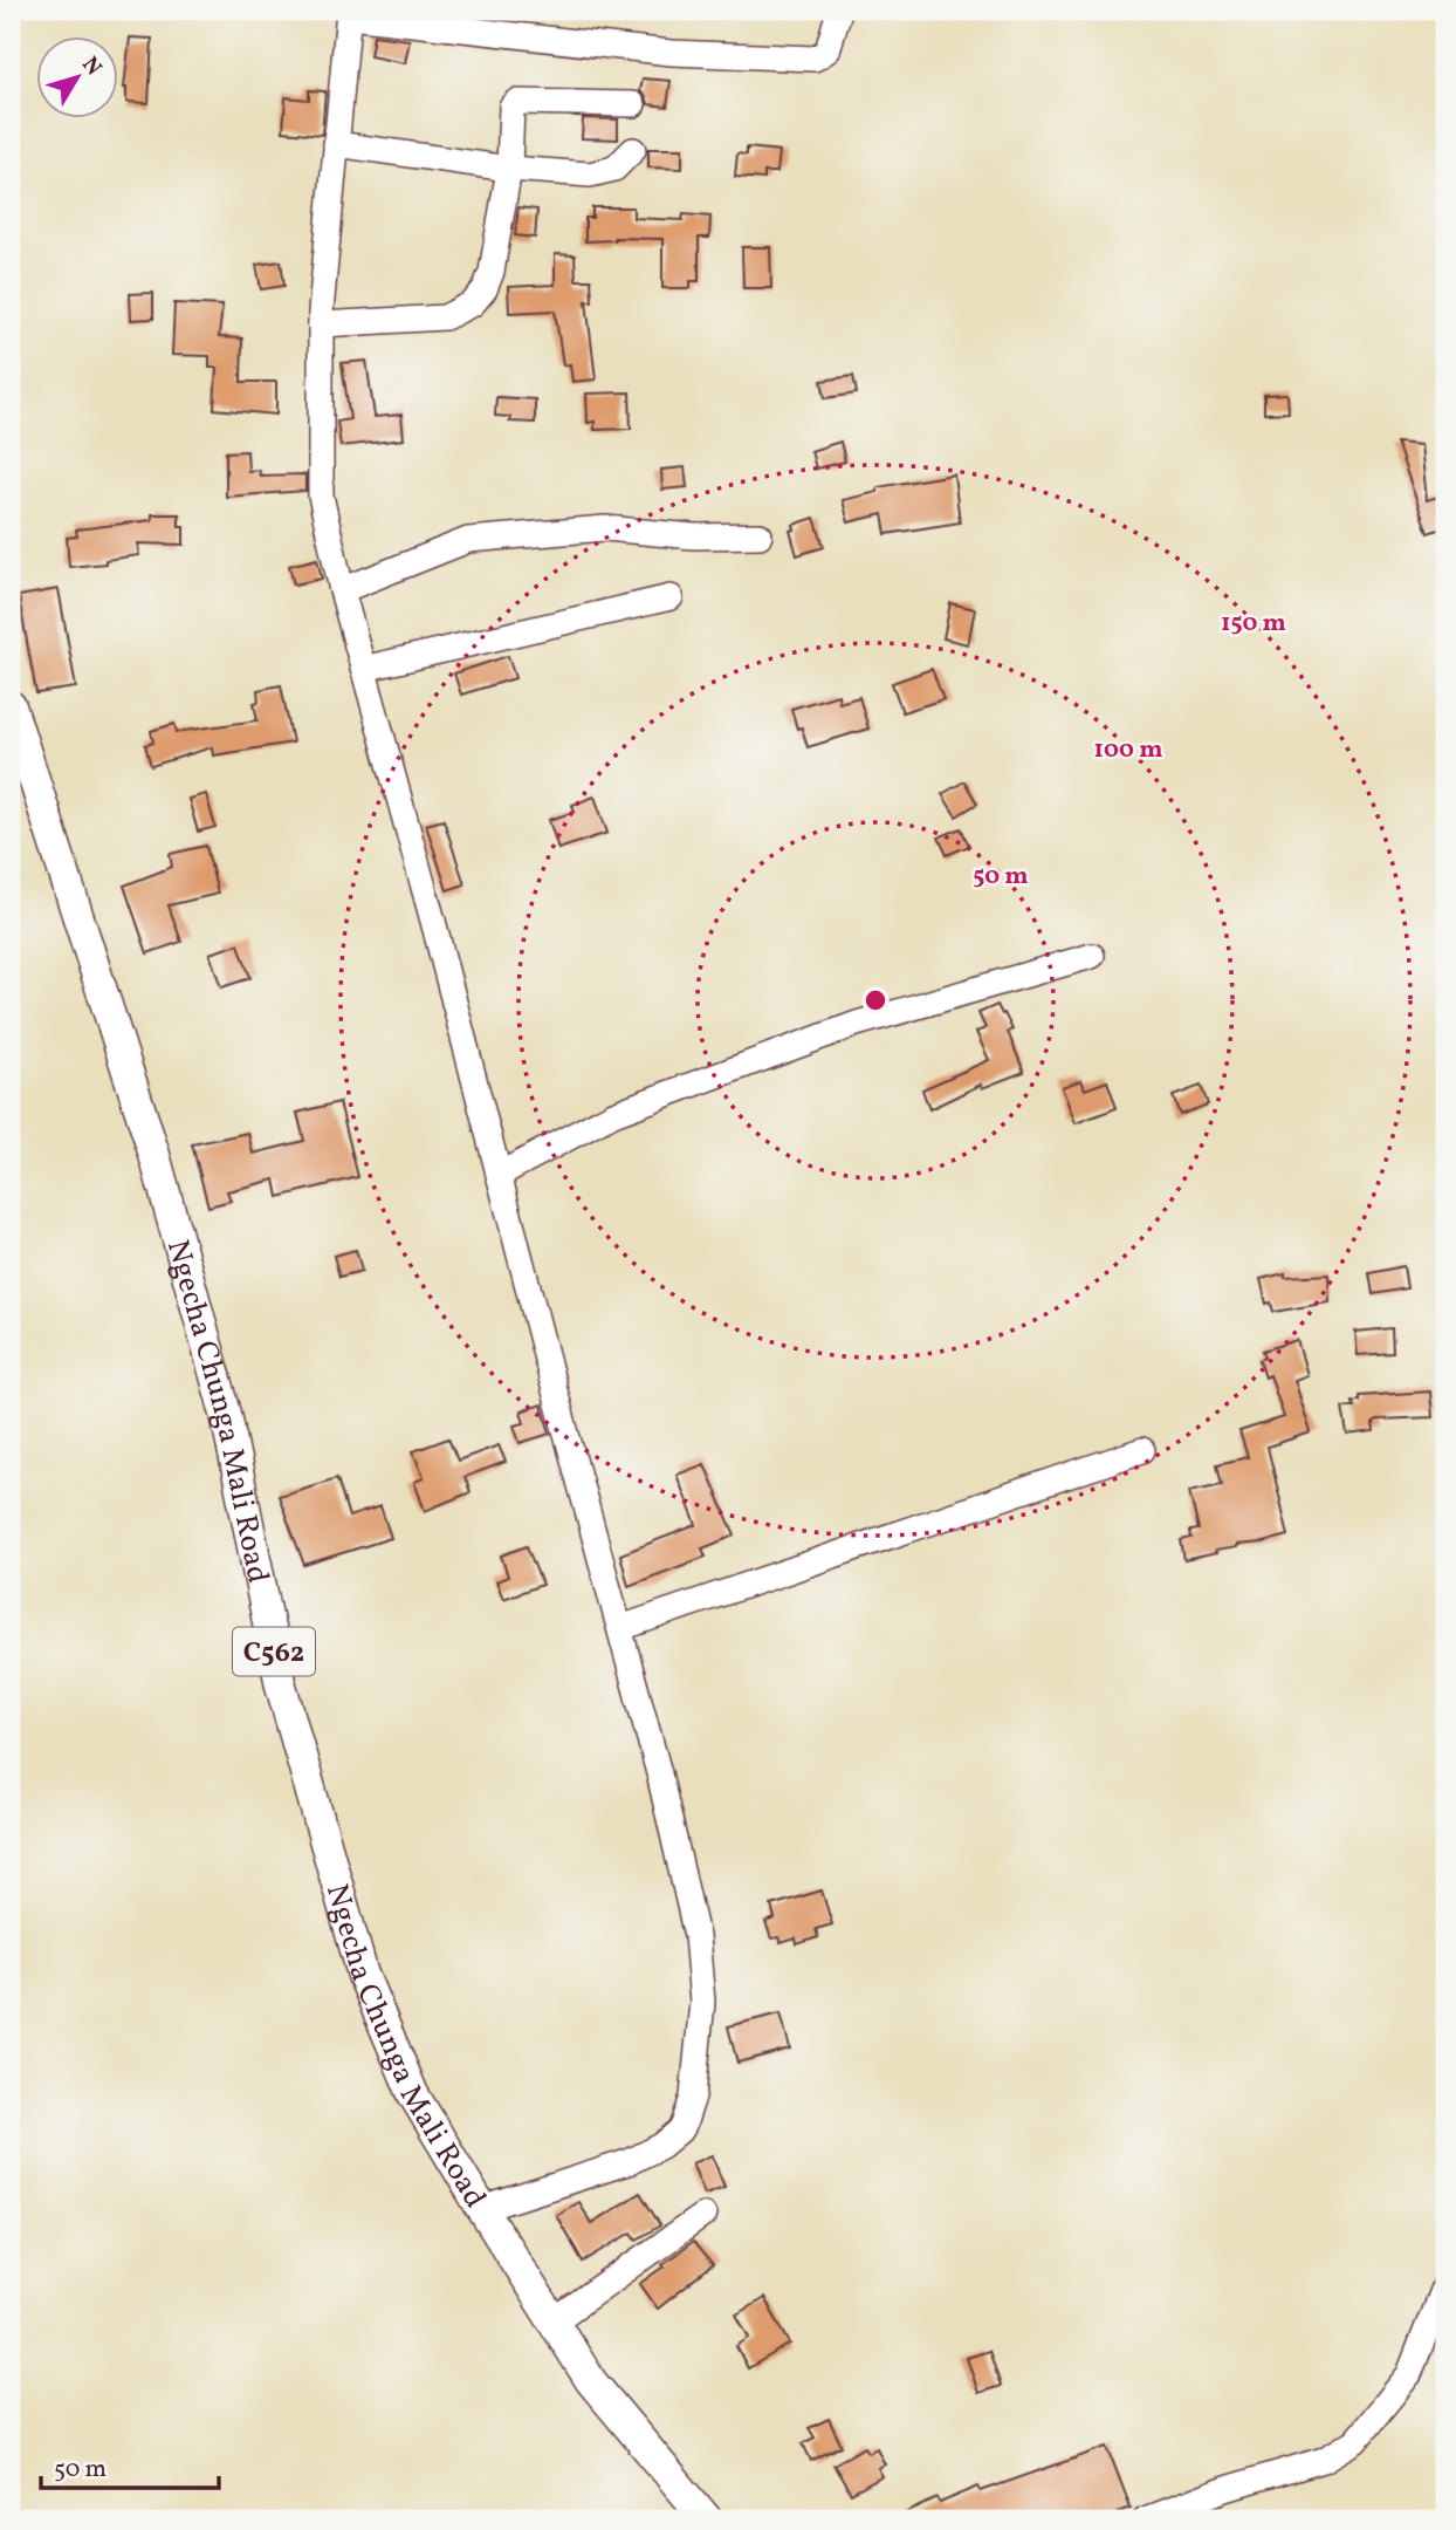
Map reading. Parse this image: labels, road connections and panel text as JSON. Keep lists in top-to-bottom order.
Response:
{
  "streets": {
    "main road": ["Ngecha Chunga Mali Road", "C562"]
  },
  "scale_bar": "50 m",
  "north": "top right",
  "rings": ["150 m", "100 m", "50 m"]
}
